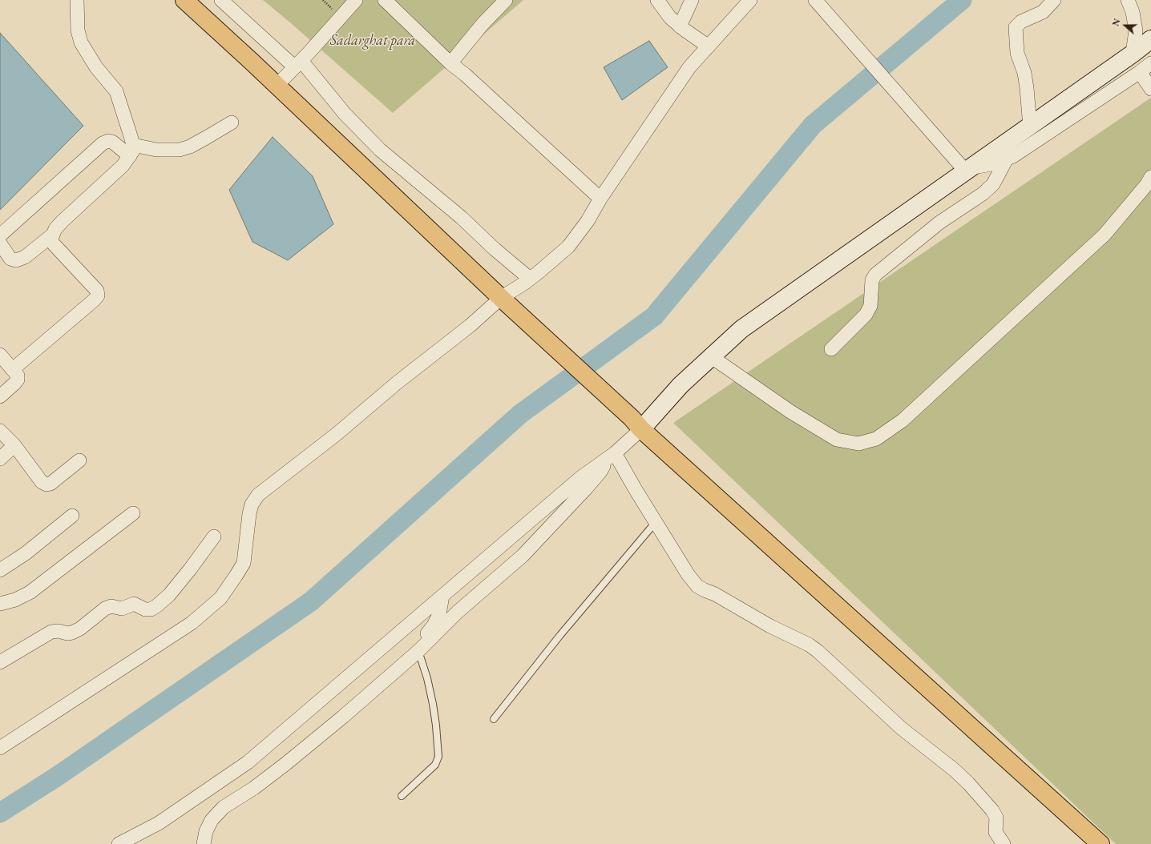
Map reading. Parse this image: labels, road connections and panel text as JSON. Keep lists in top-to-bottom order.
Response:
{
  "parks": ["Sadarghat para"],
  "north": "left"
}
